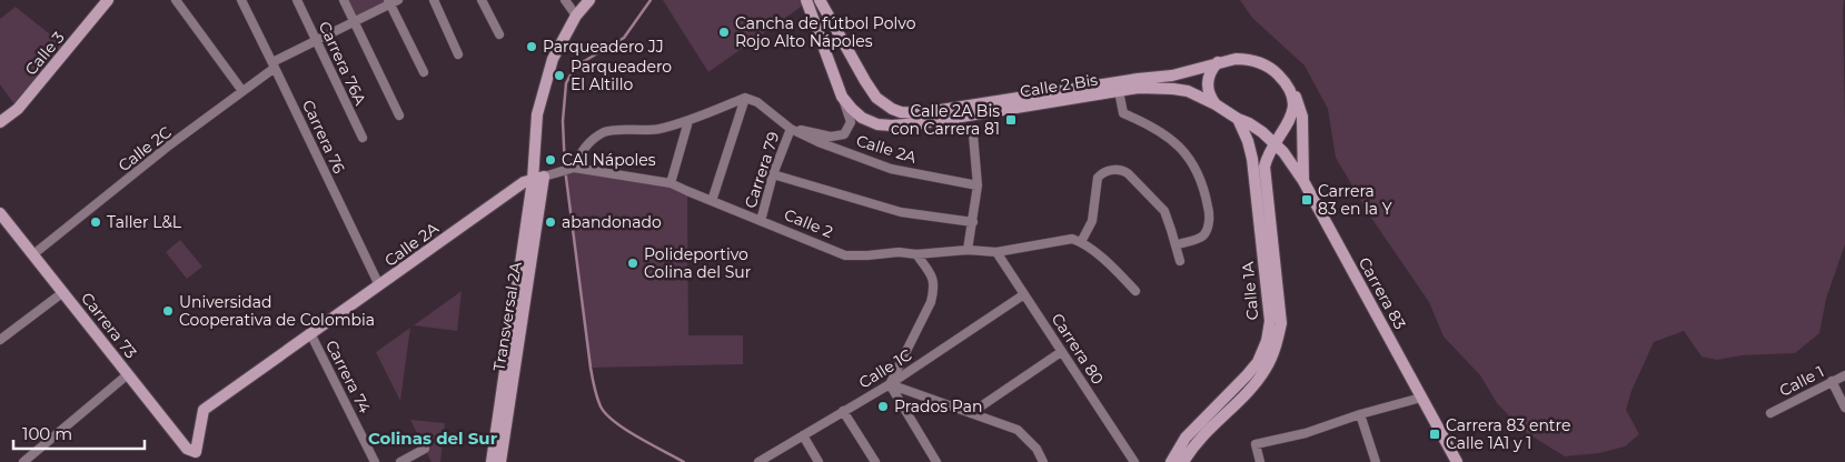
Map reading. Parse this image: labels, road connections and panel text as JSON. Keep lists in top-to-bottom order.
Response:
{
  "streets": {
    "street": [
      "Calle 3",
      "Carrera 76A",
      "Calle 2 Bis",
      "Carrera 76",
      "Calle 2C",
      "Calle 2A",
      "Carrera 79",
      "Calle 2",
      "Calle 1A",
      "Carrera 83",
      "Transversal 2A",
      "Carrera 73",
      "Carrera 80",
      "Calle 1C",
      "Carrera 74",
      "Calle 1"
    ]
  },
  "crossings": [
    ["Carrera 76A", "Calle 2C"],
    ["Calle 2 Bis", "Calle 2A"],
    ["Calle 2 Bis", "Calle 1A"],
    ["Calle 2 Bis", "Carrera 83"],
    ["Carrera 76", "Calle 2C"],
    ["Carrera 76", "Calle 2A"],
    ["Calle 2C", "Carrera 73"],
    ["Calle 2A", "Carrera 79"],
    ["Calle 2A", "Calle 2"],
    ["Calle 2A", "Transversal 2A"],
    ["Calle 2A", "Carrera 73"],
    ["Calle 2A", "Carrera 74"],
    ["Carrera 79", "Calle 2"],
    ["Calle 2", "Transversal 2A"],
    ["Calle 2", "Carrera 80"],
    ["Calle 1A", "Carrera 83"],
    ["Carrera 80", "Calle 1C"]
  ],
  "districts": ["Colinas del Sur"],
  "places": {
    "other": [
      "Cancha de fútbol Polvo Rojo Alto Nápoles",
      "Parqueadero JJ",
      "Parqueadero El Altillo",
      "CAI Nápoles",
      "Taller L&L",
      "abandonado",
      "Polideportivo Colina del Sur",
      "Universidad Cooperativa de Colombia",
      "Prados Pan"
    ],
    "transit": ["Calle 2A Bis con Carrera 81", "Carrera 83 en la Y", "Carrera 83 entre Calle 1A1 y 1"]
  },
  "scale_bar": "100 m"
}
